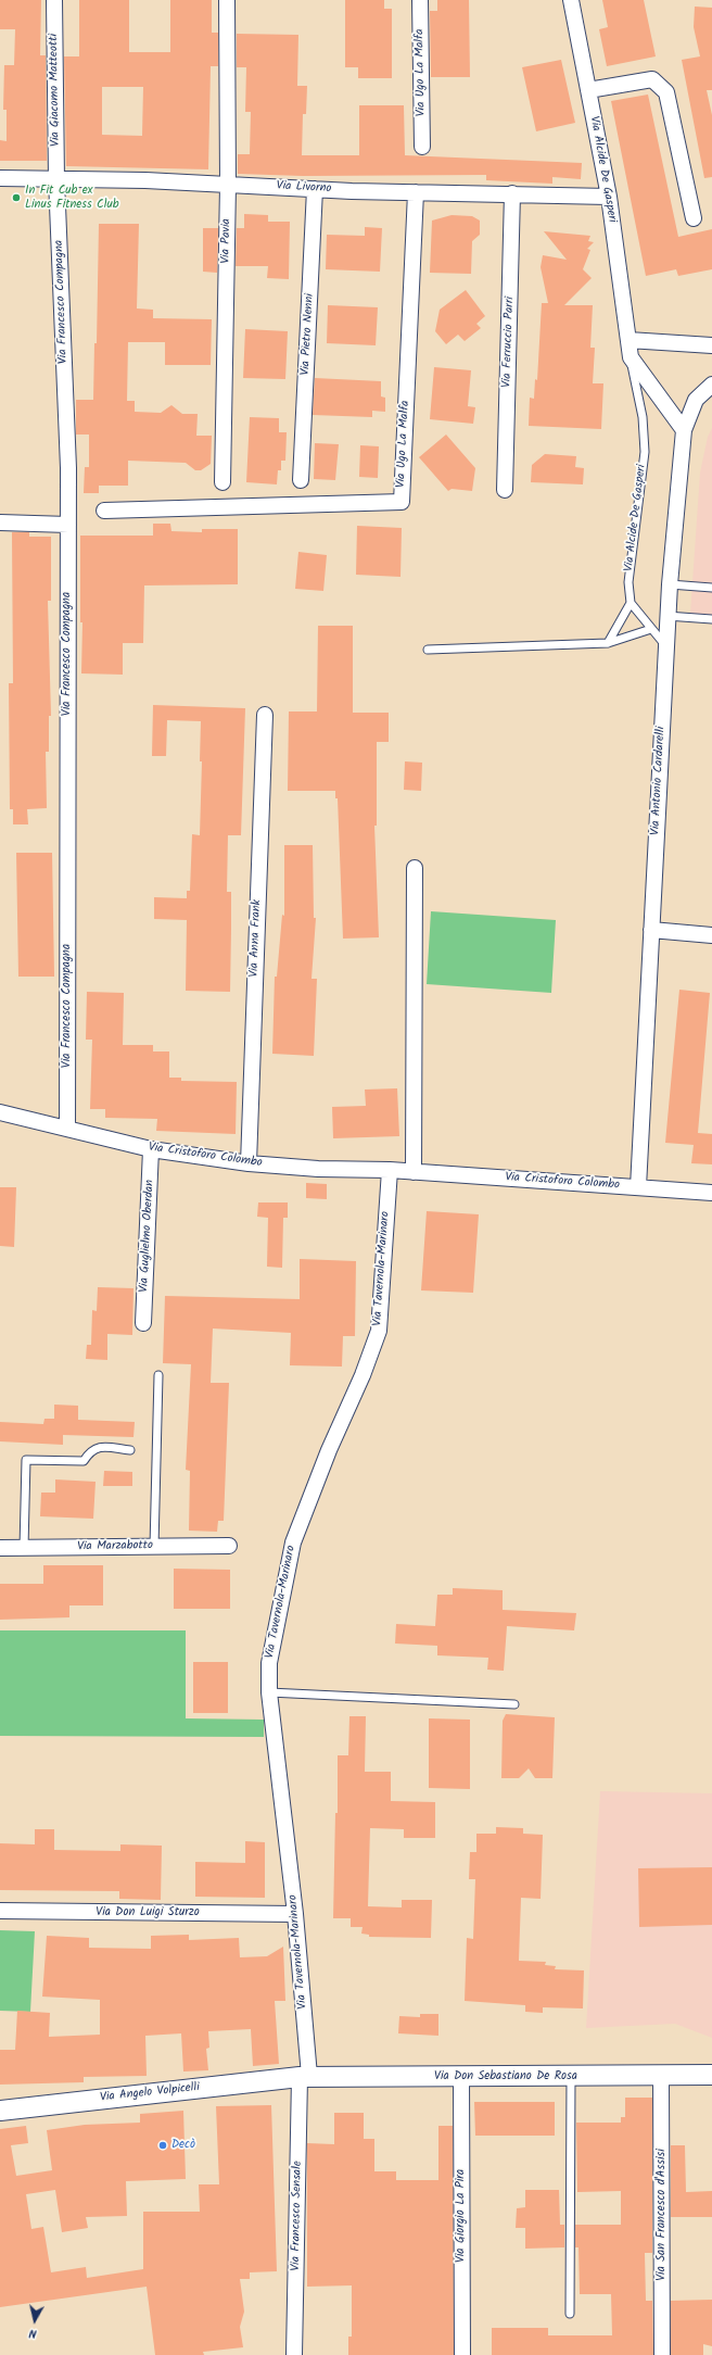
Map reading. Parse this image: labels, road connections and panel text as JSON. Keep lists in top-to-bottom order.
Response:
{
  "streets": {
    "street": [
      "Via Ugo La Malfa",
      "Via Giacomo Matteotti",
      "Via Alcide De Gasperi",
      "Via Livorno",
      "Via Pavia",
      "Via Francesco Compagna",
      "Via Pietro Nenni",
      "Via Ferruccio Parri",
      "Via Antonio Cardarelli",
      "Via Anna Frank",
      "Via Cristoforo Colombo",
      "Via Guglielmo Oberdan",
      "Via Tavernola-Marinaro",
      "Via Marzabotto",
      "Via Don Luigi Sturzo",
      "Via Don Sebastiano De Rosa",
      "Via Angelo Volpicelli",
      "Via San Francesco d'Assisi",
      "Via Francesco Sensale",
      "Via Giorgio La Pira"
    ]
  },
  "crossings": [
    ["Via Ugo La Malfa", "Via Livorno"],
    ["Via Giacomo Matteotti", "Via Livorno"],
    ["Via Giacomo Matteotti", "Via Francesco Compagna"],
    ["Via Alcide De Gasperi", "Via Livorno"],
    ["Via Alcide De Gasperi", "Via Antonio Cardarelli"],
    ["Via Livorno", "Via Pavia"],
    ["Via Livorno", "Via Francesco Compagna"],
    ["Via Livorno", "Via Pietro Nenni"],
    ["Via Livorno", "Via Ferruccio Parri"],
    ["Via Francesco Compagna", "Via Cristoforo Colombo"],
    ["Via Antonio Cardarelli", "Via Cristoforo Colombo"],
    ["Via Anna Frank", "Via Cristoforo Colombo"],
    ["Via Cristoforo Colombo", "Via Guglielmo Oberdan"],
    ["Via Cristoforo Colombo", "Via Tavernola-Marinaro"],
    ["Via Tavernola-Marinaro", "Via Don Luigi Sturzo"],
    ["Via Tavernola-Marinaro", "Via Don Sebastiano De Rosa"],
    ["Via Tavernola-Marinaro", "Via Angelo Volpicelli"],
    ["Via Tavernola-Marinaro", "Via Francesco Sensale"],
    ["Via Don Sebastiano De Rosa", "Via Angelo Volpicelli"],
    ["Via Don Sebastiano De Rosa", "Via San Francesco d'Assisi"],
    ["Via Don Sebastiano De Rosa", "Via Francesco Sensale"],
    ["Via Don Sebastiano De Rosa", "Via Giorgio La Pira"],
    ["Via Angelo Volpicelli", "Via Francesco Sensale"]
  ],
  "places": ["In Fit Cub ex Linus Fitness Club", "Decò"],
  "north": "bottom"
}
